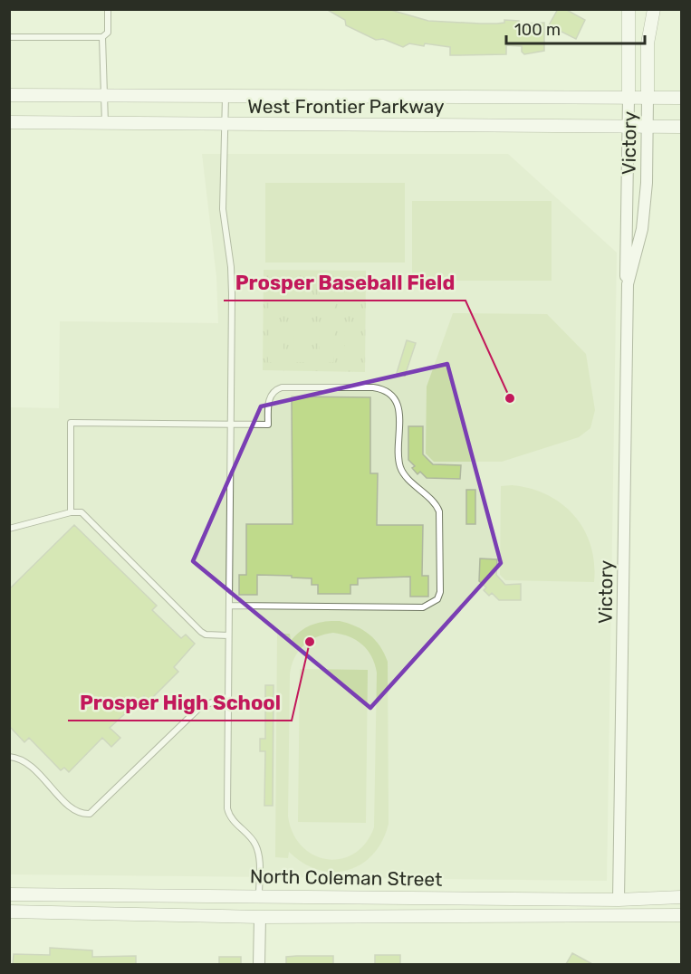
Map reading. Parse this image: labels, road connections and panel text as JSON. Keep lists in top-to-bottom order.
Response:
{
  "streets": {
    "street": ["West Frontier Parkway", "Victory", "North Coleman Street"]
  },
  "crossings": [
    ["West Frontier Parkway", "Victory"],
    ["Victory", "North Coleman Street"]
  ],
  "places": ["Prosper Baseball Field", "Prosper High School"],
  "scale_bar": "100 m"
}
